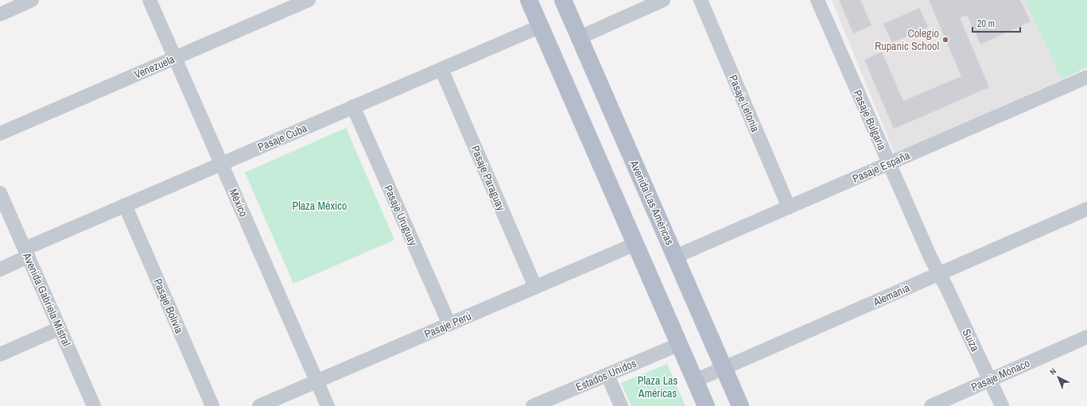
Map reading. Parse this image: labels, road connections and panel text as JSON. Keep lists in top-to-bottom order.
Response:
{
  "streets": {
    "main road": ["Avenida Las Américas"],
    "street": [
      "Venezuela",
      "Pasaje Letonia",
      "Pasaje Bulgaria",
      "Pasaje Cuba",
      "Pasaje España",
      "Pasaje Paraguay",
      "México",
      "Pasaje Uruguay",
      "Alemania",
      "Avenida Gabriela Mistral",
      "Pasaje Bolivia",
      "Pasaje Perú",
      "Suiza",
      "Estados Unidos",
      "Pasaje Mónaco"
    ]
  },
  "crossings": [
    ["Venezuela", "México"],
    ["Pasaje Letonia", "Pasaje España"],
    ["Pasaje Bulgaria", "Pasaje España"],
    ["Pasaje Bulgaria", "Alemania"],
    ["Pasaje Bulgaria", "Suiza"],
    ["Pasaje Cuba", "Pasaje Paraguay"],
    ["Pasaje Cuba", "México"],
    ["Pasaje Cuba", "Pasaje Uruguay"],
    ["Pasaje Cuba", "Avenida Gabriela Mistral"],
    ["Pasaje Cuba", "Pasaje Bolivia"],
    ["Pasaje España", "Avenida Las Américas"],
    ["Pasaje Paraguay", "Pasaje Perú"],
    ["México", "Pasaje Perú"],
    ["Avenida Las Américas", "Alemania"],
    ["Pasaje Uruguay", "Pasaje Perú"],
    ["Alemania", "Suiza"],
    ["Suiza", "Pasaje Mónaco"]
  ],
  "parks": ["Plaza México", "Plaza Las Américas"],
  "places": ["Colegio Rupanic School"],
  "scale_bar": "20 m",
  "north": "top left"
}
